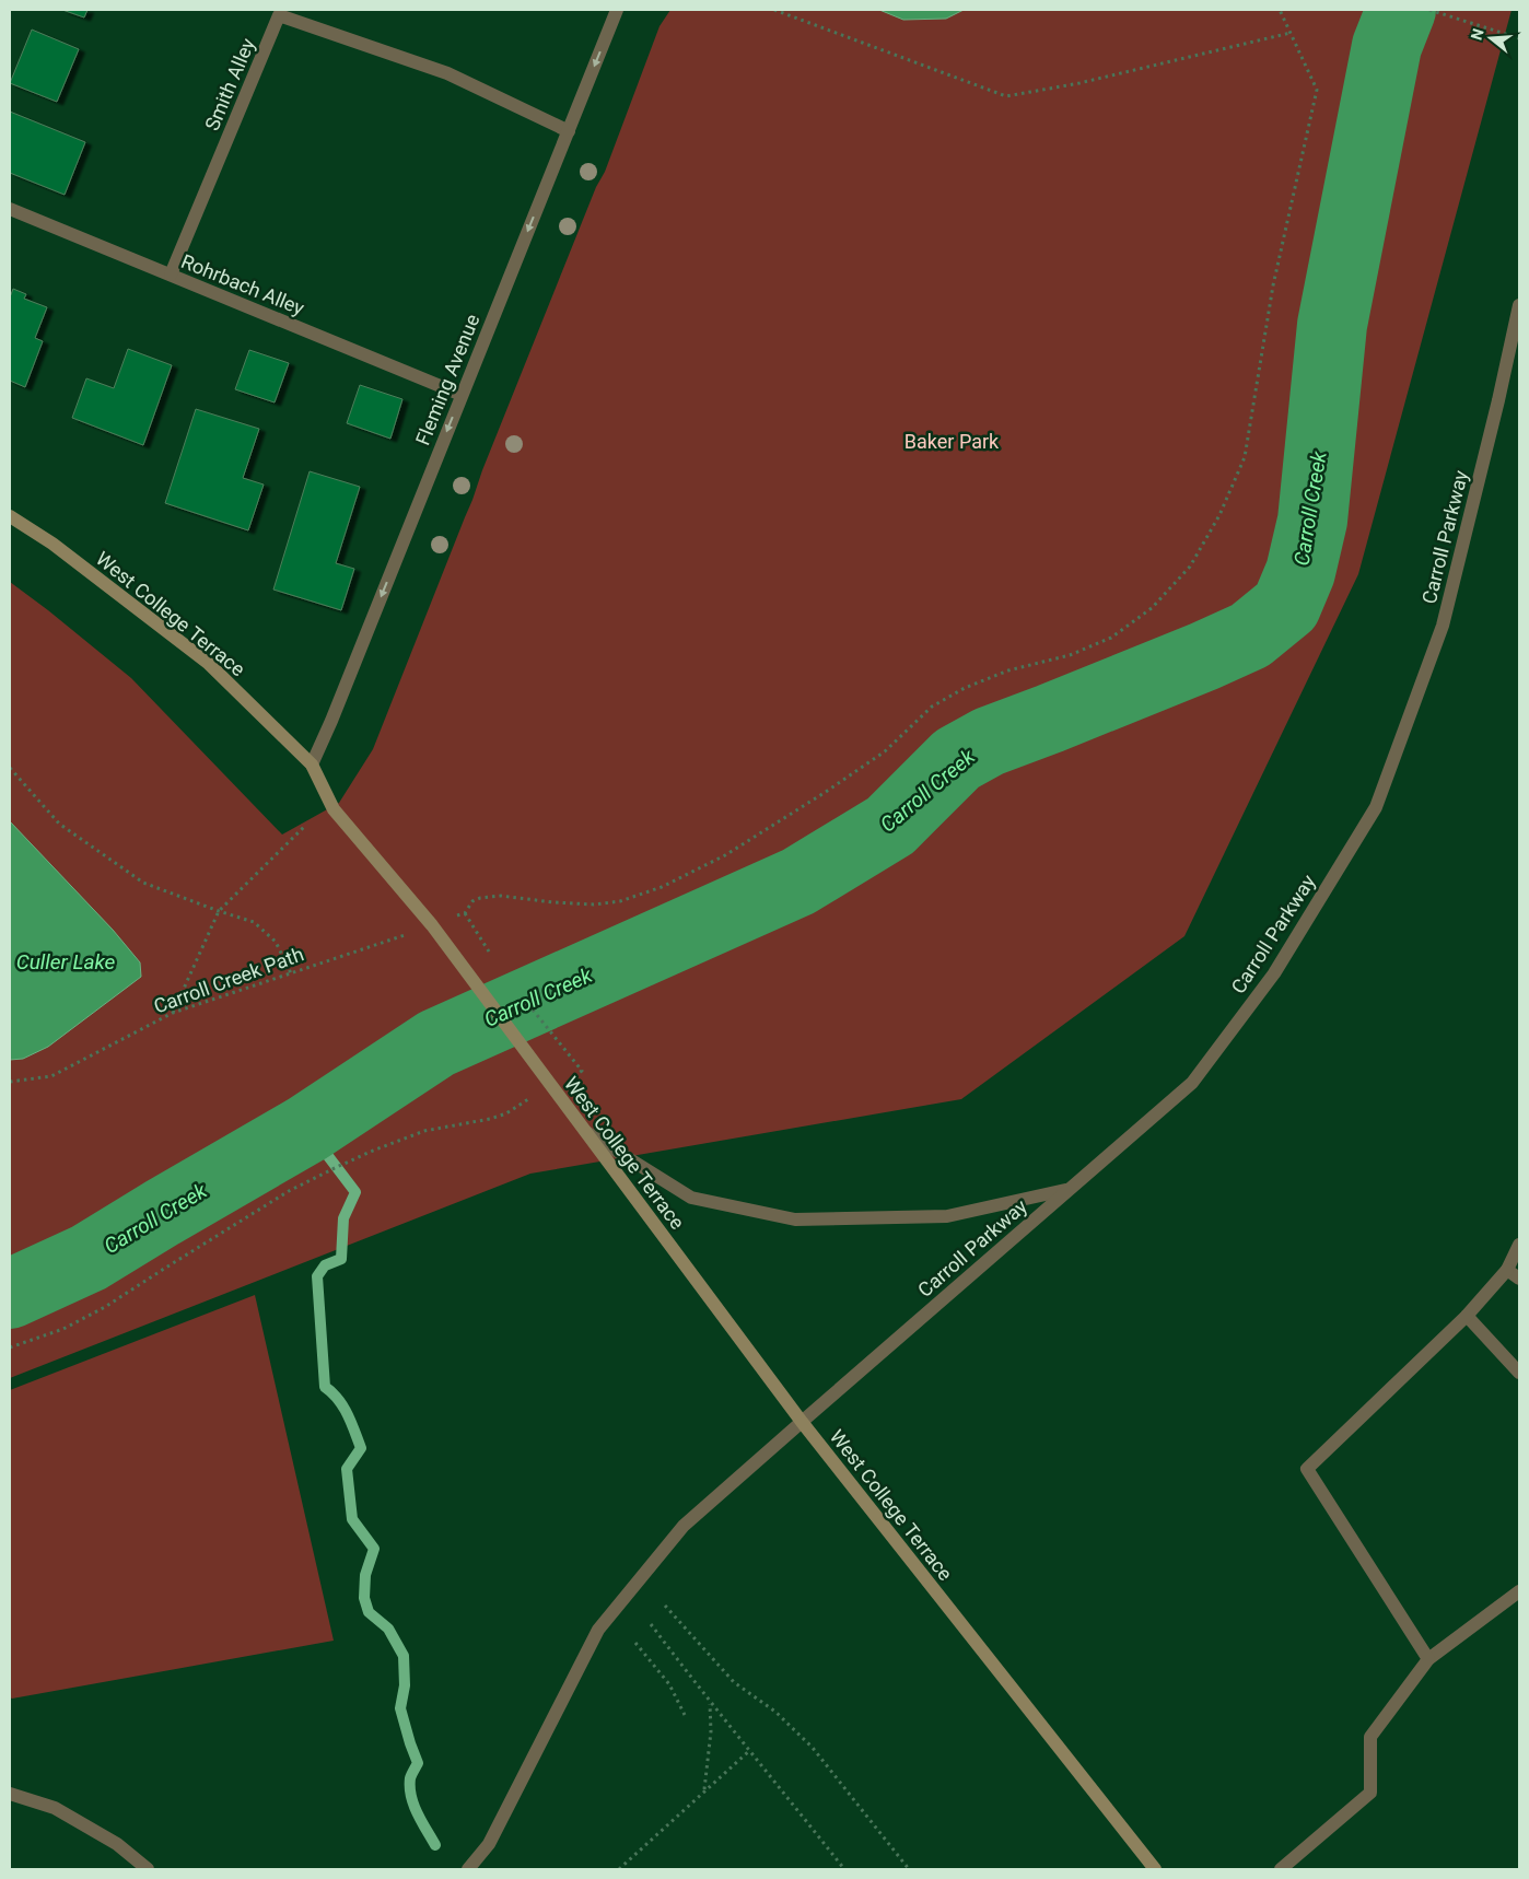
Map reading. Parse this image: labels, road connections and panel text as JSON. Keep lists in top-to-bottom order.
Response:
{
  "streets": {
    "street": [
      "Smith Alley",
      "Rohrbach Alley",
      "Fleming Avenue",
      "Carroll Parkway",
      "West College Terrace"
    ],
    "path": ["Carroll Creek Path"]
  },
  "crossings": [
    ["Smith Alley", "Rohrbach Alley"],
    ["Smith Alley", "Fleming Avenue"],
    ["Rohrbach Alley", "Fleming Avenue"],
    ["Fleming Avenue", "West College Terrace"],
    ["Carroll Parkway", "West College Terrace"],
    ["West College Terrace", "Carroll Creek Path"]
  ],
  "one_way": ["Fleming Avenue"],
  "water": ["Carroll Creek", "Culler Lake"],
  "parks": ["Baker Park"],
  "north": "left"
}
